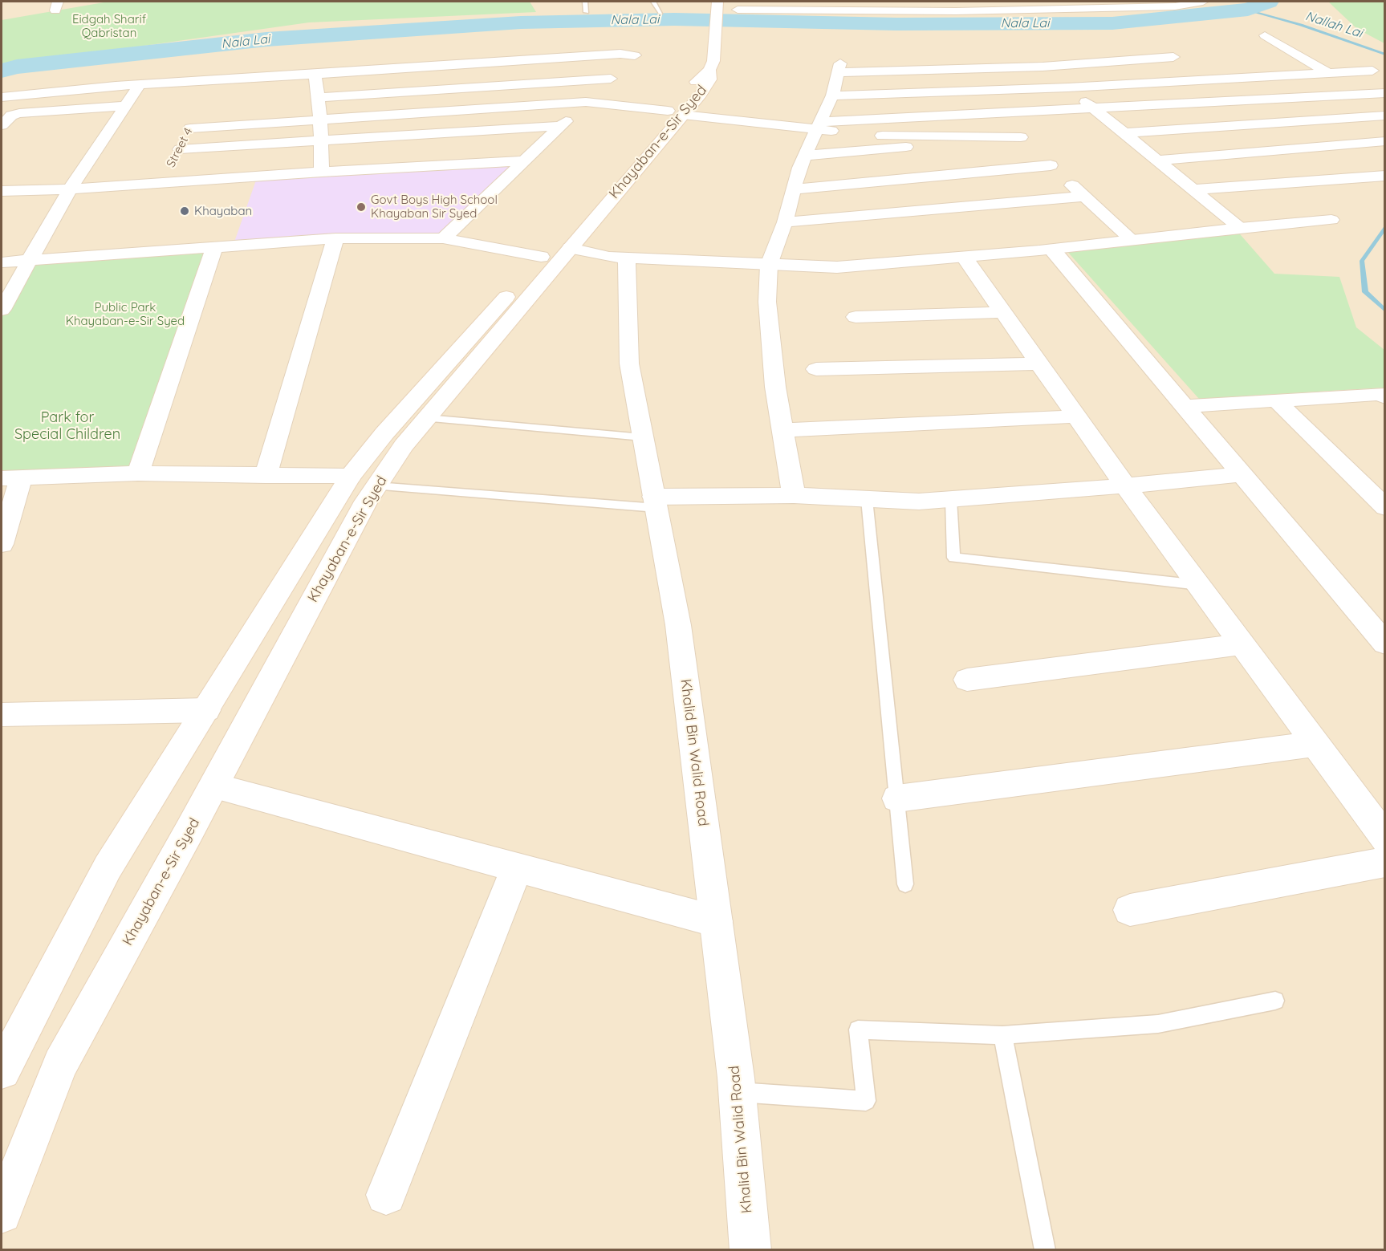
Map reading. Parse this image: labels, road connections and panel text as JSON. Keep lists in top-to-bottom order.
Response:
{
  "streets": {
    "street": ["Khayaban-e-Sir Syed", "Street 4", "Khalid Bin Walid Road"]
  },
  "water": ["Nala Lai", "Nallah Lai"],
  "parks": ["Eidgah Sharif Qabristan", "Public Park Khayaban-e-Sir Syed", "Park for Special Children"],
  "places": ["Govt Boys High School Khayaban Sir Syed", "Khayaban"]
}
